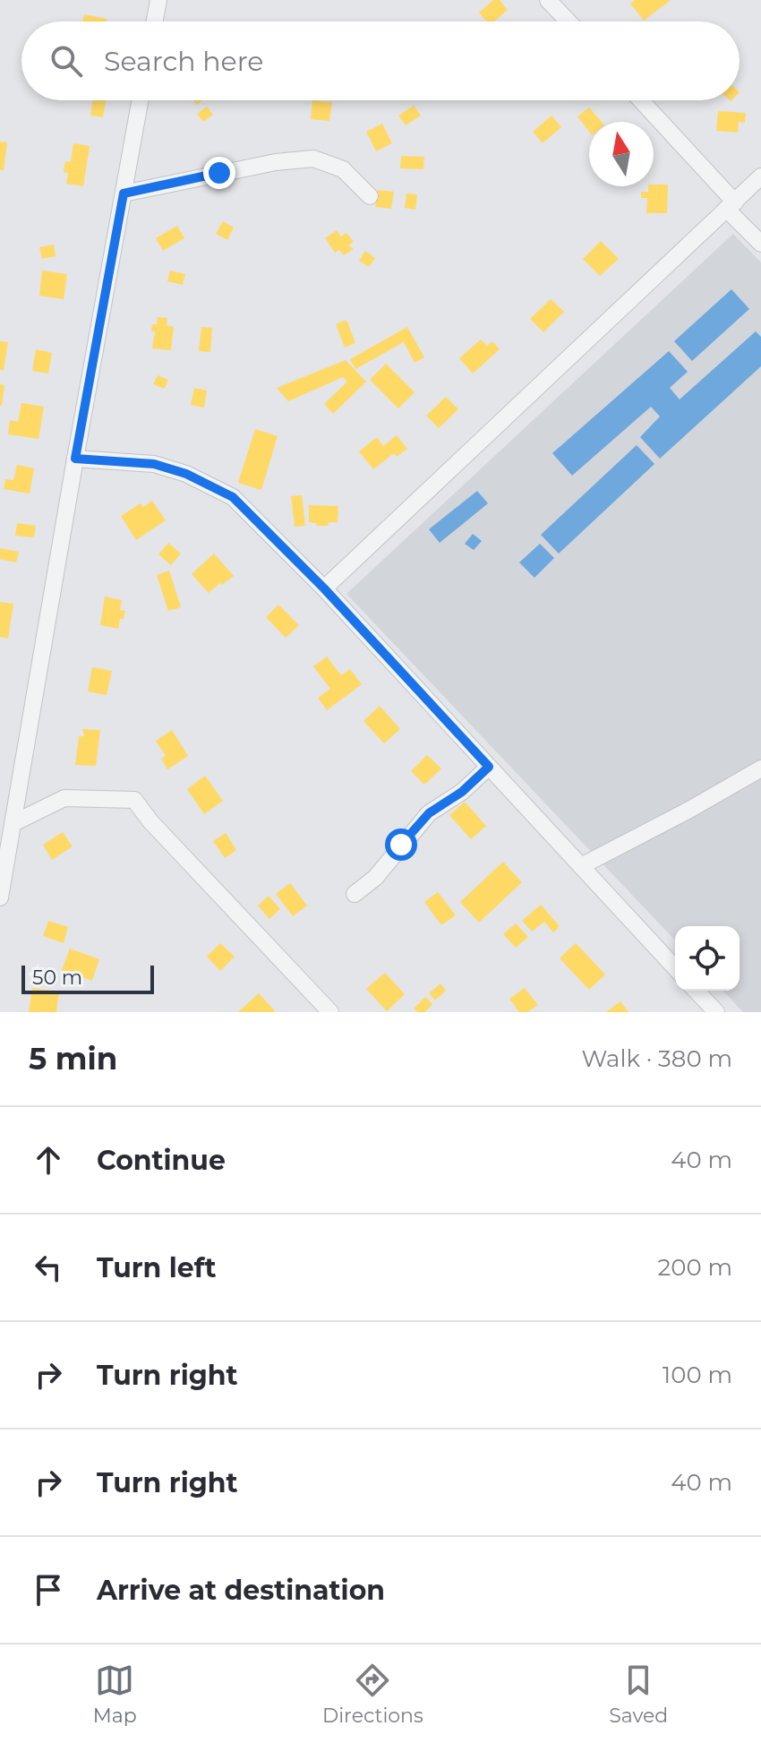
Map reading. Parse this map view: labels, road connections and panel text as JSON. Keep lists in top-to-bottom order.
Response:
{
  "scale_bar": "50 m",
  "north": "top",
  "page": {
    "search": "Search here",
    "scale": "50 m",
    "heading": ["5 min", "Walk · 380 m"],
    "list": [
      ["Continue", "40 m"],
      ["Turn left", "200 m"],
      ["Turn right", "100 m"],
      ["Turn right", "40 m"],
      "Arrive at destination"
    ],
    "nav": ["Map", "Directions", "Saved"]
  }
}
